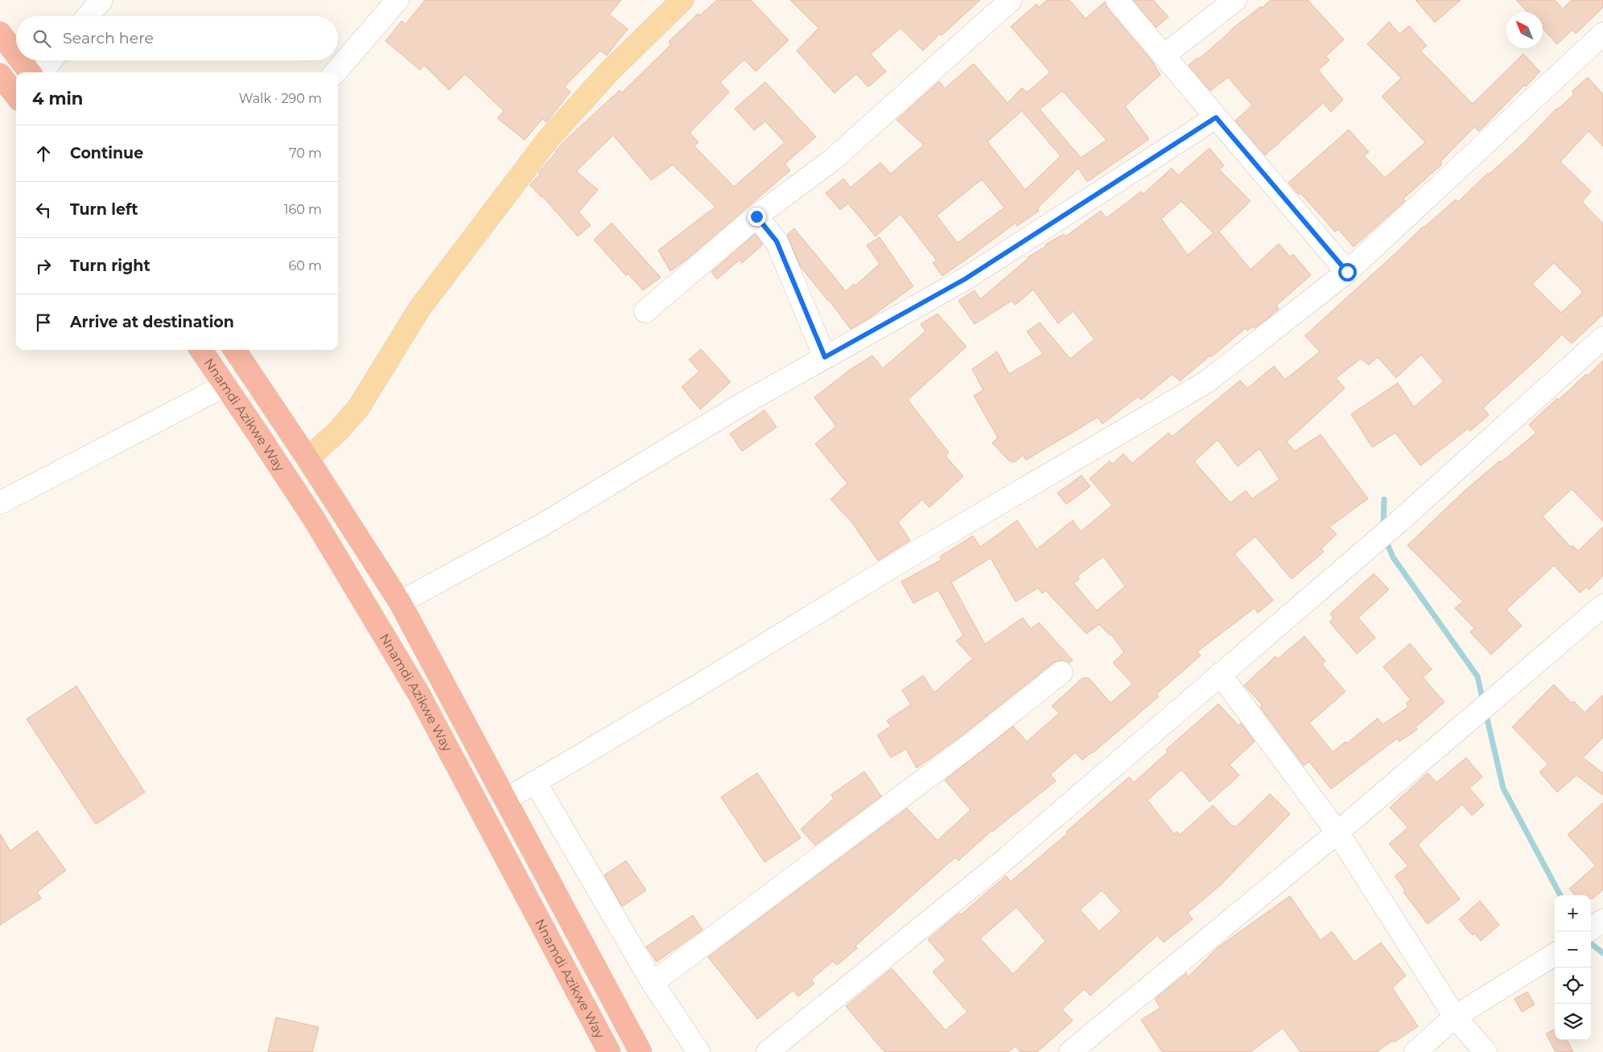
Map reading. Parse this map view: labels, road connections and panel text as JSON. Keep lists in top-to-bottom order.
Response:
{
  "streets": {
    "highway": ["Nnamdi Azikwe Way"]
  },
  "north": "top left",
  "page": {
    "search": "Search here",
    "heading": ["4 min", "Walk · 290 m"],
    "list": [
      ["Continue", "70 m"],
      ["Turn left", "160 m"],
      ["Turn right", "60 m"],
      "Arrive at destination"
    ],
    "map_buttons": ["+", "−"]
  }
}
